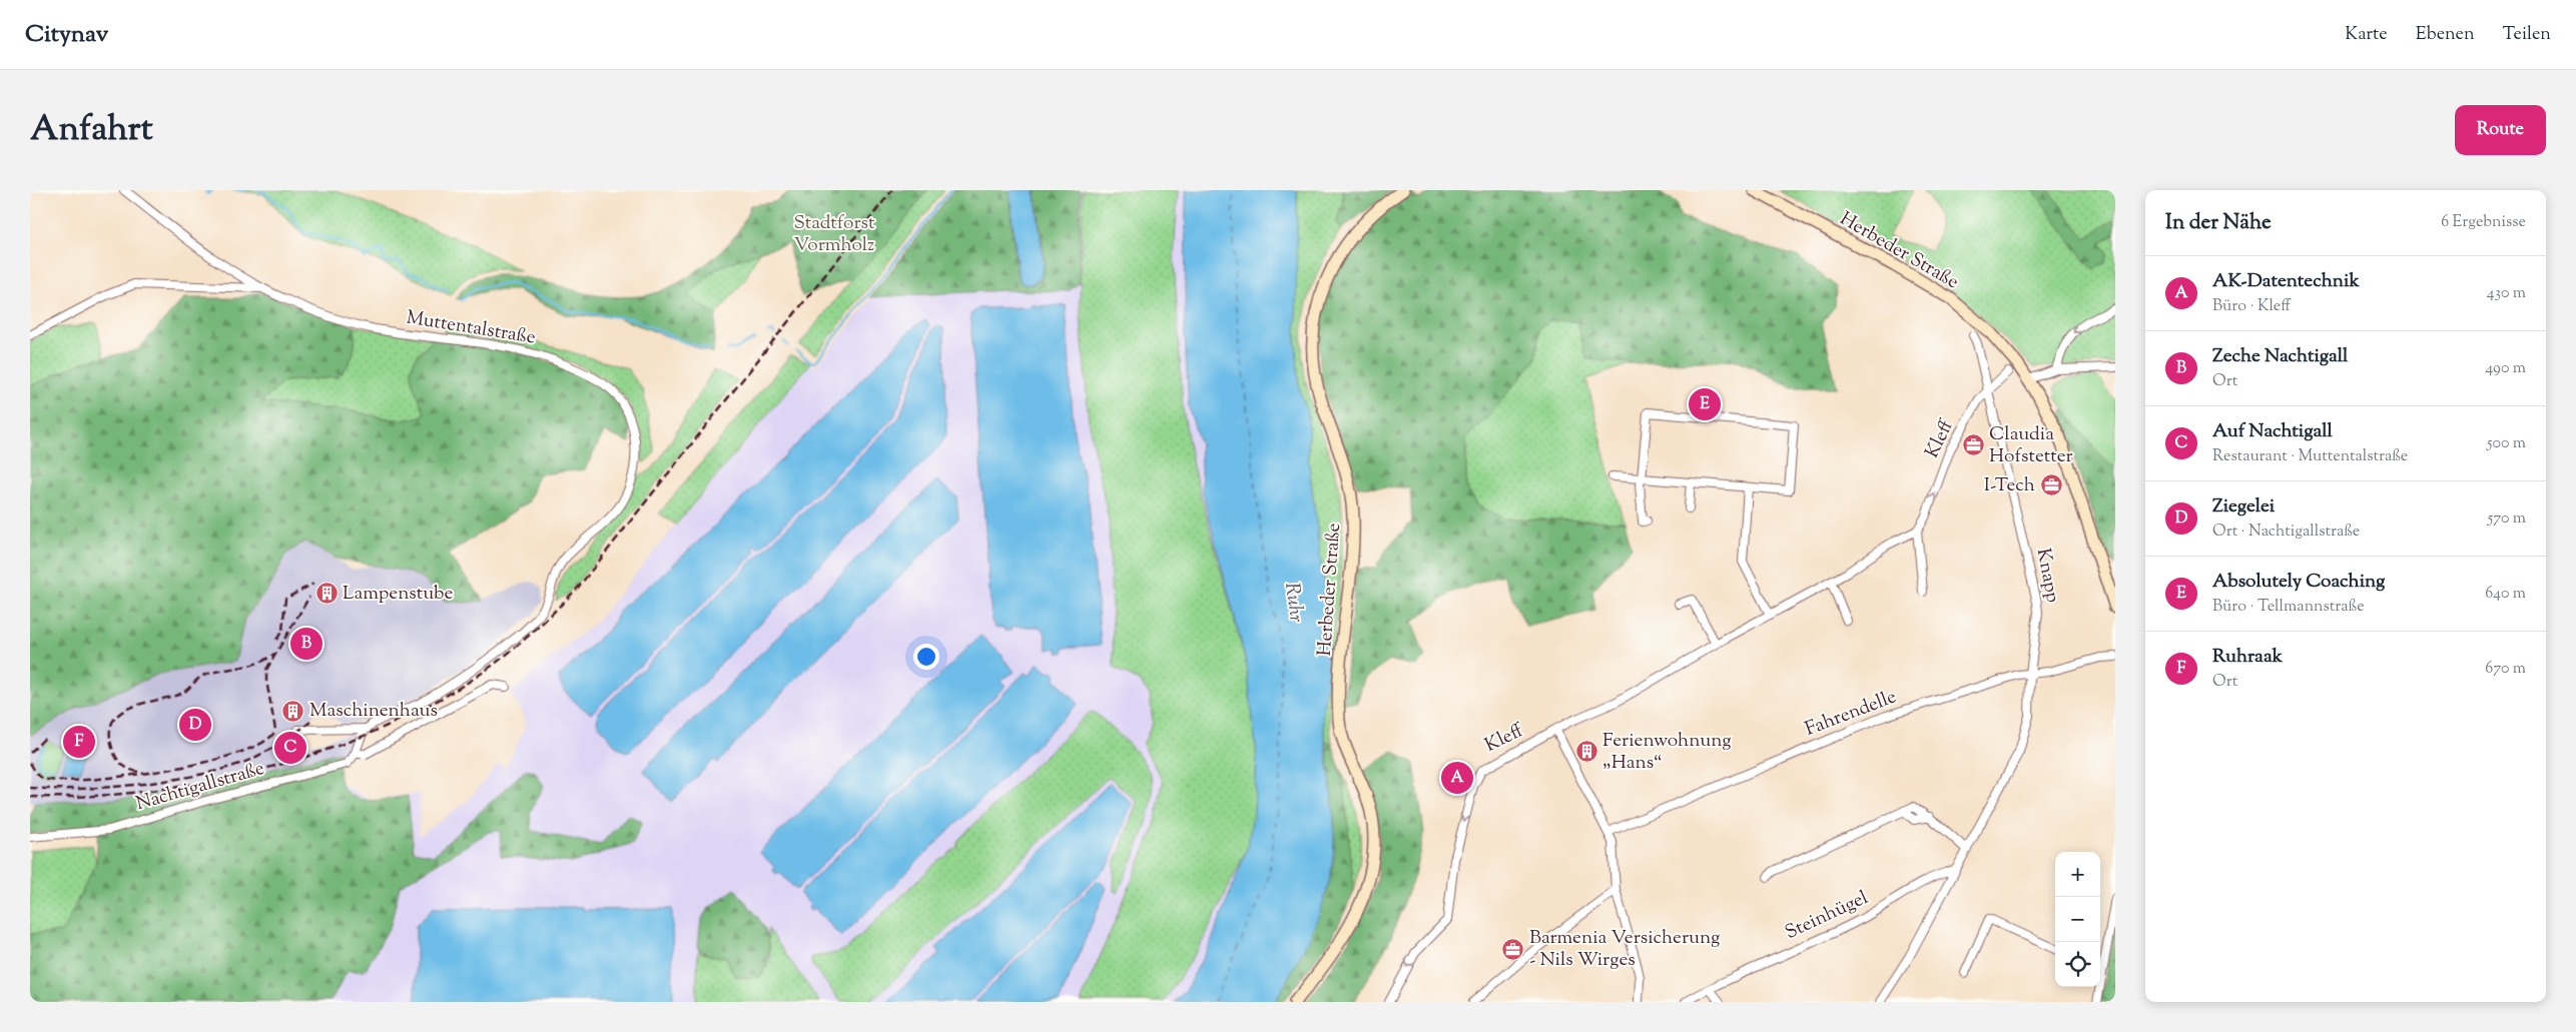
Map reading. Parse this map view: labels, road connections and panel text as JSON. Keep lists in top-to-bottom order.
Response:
{
  "streets": {
    "main road": ["Herbeder Straße"],
    "street": [
      "Muttentalstraße",
      "Kleff",
      "Knapp",
      "Fahrendelle",
      "Nachtigallstraße",
      "Steinhügel"
    ]
  },
  "crossings": [
    ["Kleff", "Knapp"],
    ["Knapp", "Fahrendelle"],
    ["Knapp", "Steinhügel"]
  ],
  "water": ["Ruhr"],
  "parks": ["Stadtforst Vormholz"],
  "places": {
    "office": ["Claudia Hofstetter", "I-Tech", "Barmenia Versicherung - Nils Wirges"],
    "building": ["Lampenstube", "Maschinenhaus", "Ferienwohnung „Hans“"]
  },
  "page": {
    "header": "Citynav",
    "nav": ["Karte", "Ebenen", "Teilen"],
    "title": "Anfahrt",
    "buttons": "Route",
    "heading": ["In der Nähe", "6 Ergebnisse"],
    "list": [
      {
        "mark": "A",
        "name": "AK-Datentechnik",
        "note": "Büro · Kleff",
        "value": "430 m"
      },
      {
        "mark": "B",
        "name": "Zeche Nachtigall",
        "note": "Ort",
        "value": "490 m"
      },
      {
        "mark": "C",
        "name": "Auf Nachtigall",
        "note": "Restaurant · Muttentalstraße",
        "value": "500 m"
      },
      {
        "mark": "D",
        "name": "Ziegelei",
        "note": "Ort · Nachtigallstraße",
        "value": "570 m"
      },
      {
        "mark": "E",
        "name": "Absolutely Coaching",
        "note": "Büro · Tellmannstraße",
        "value": "640 m"
      },
      {
        "mark": "F",
        "name": "Ruhraak",
        "note": "Ort",
        "value": "670 m"
      }
    ],
    "pins": [
      "E",
      "B",
      "D",
      "F",
      "C",
      "A"
    ],
    "map_buttons": ["+", "−"]
  }
}
